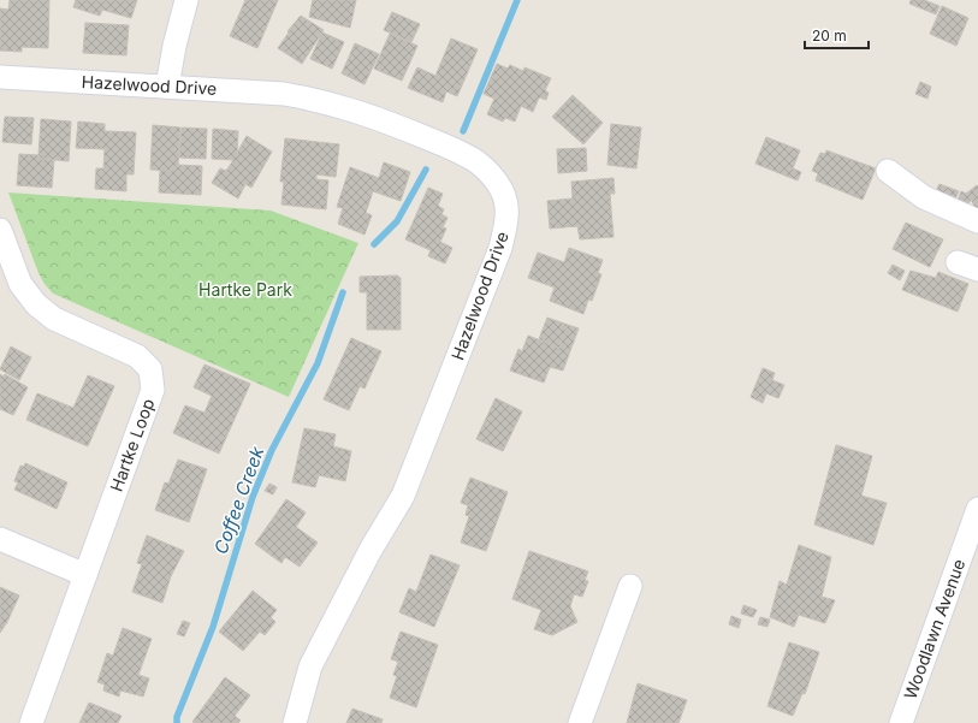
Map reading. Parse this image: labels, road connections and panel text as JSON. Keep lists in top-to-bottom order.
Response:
{
  "streets": {
    "street": ["Hazelwood Drive", "Hartke Loop", "Woodlawn Avenue"]
  },
  "water": ["Coffee Creek"],
  "parks": ["Hartke Park"],
  "scale_bar": "20 m"
}
